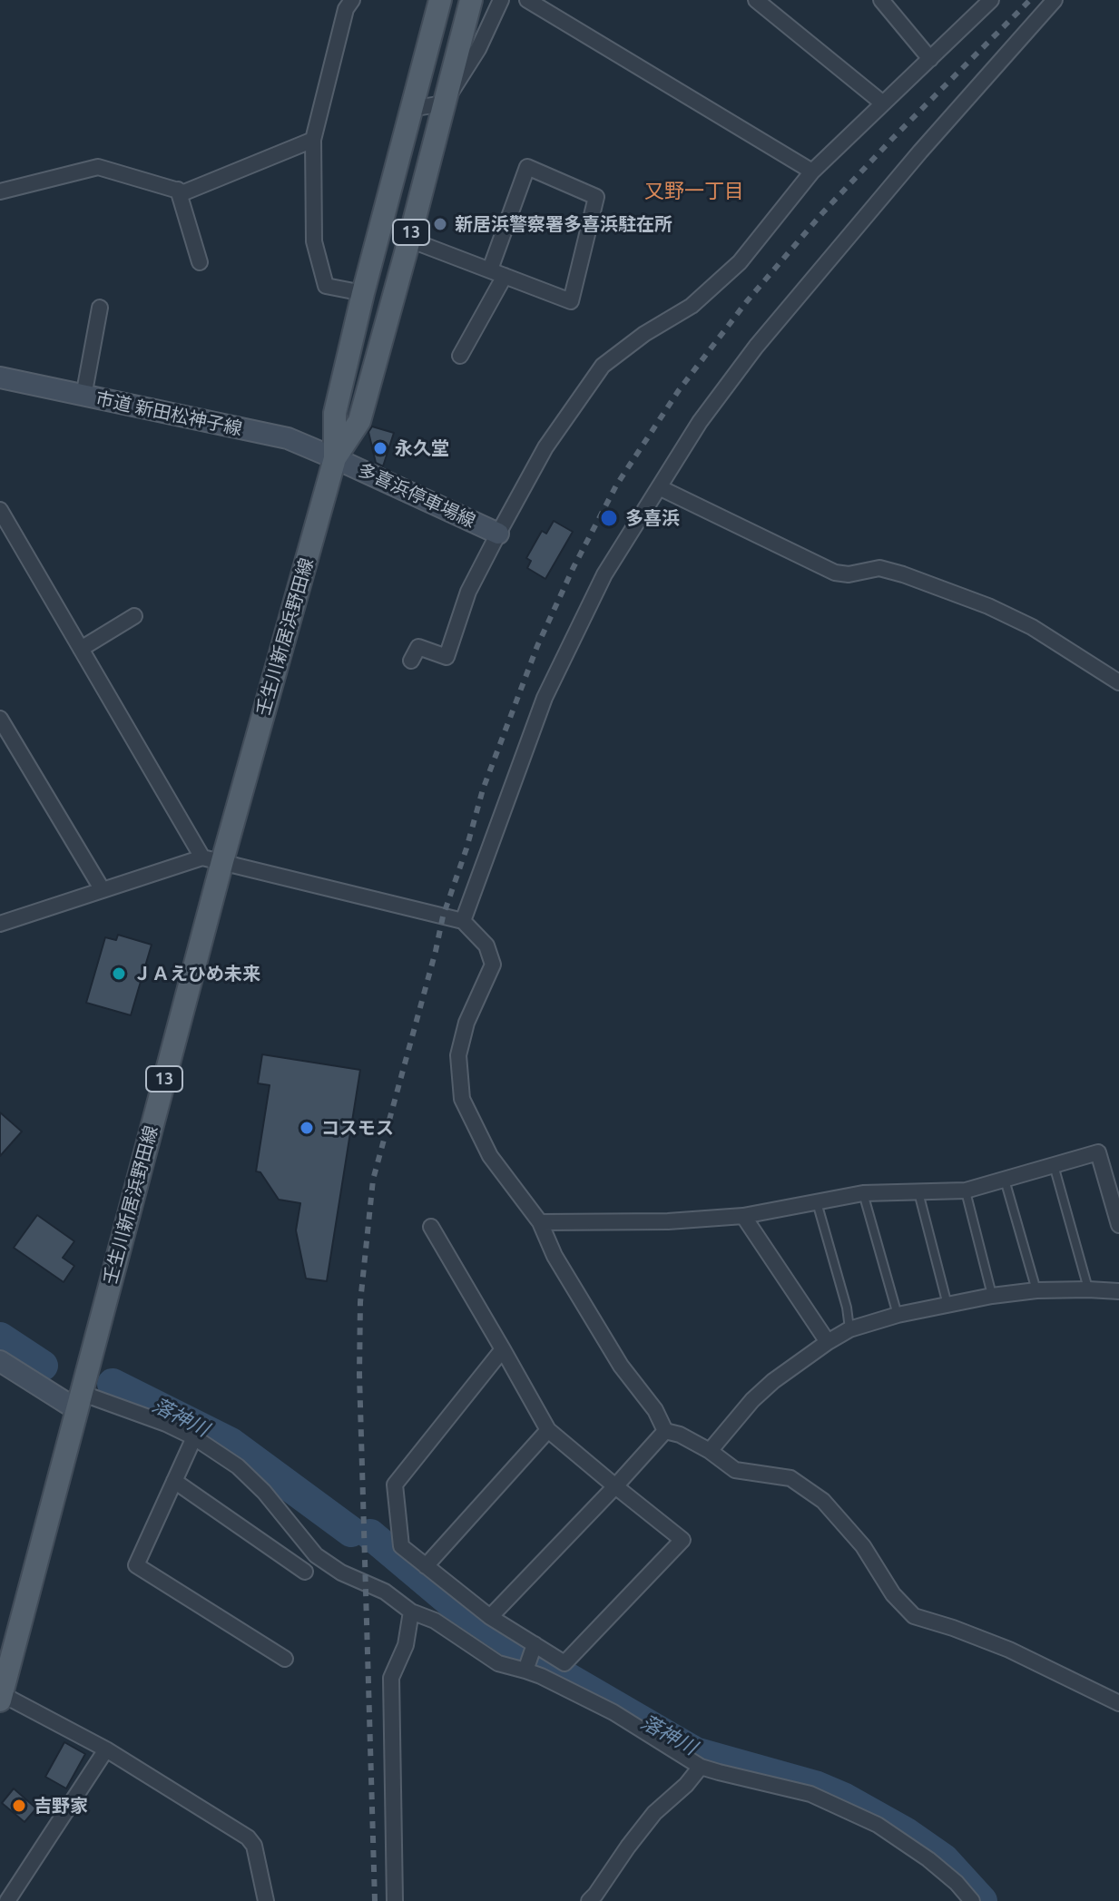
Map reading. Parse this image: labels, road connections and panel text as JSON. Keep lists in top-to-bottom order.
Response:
{
  "streets": {
    "main road": ["13", "壬生川新居浜野田線"],
    "street": ["市道 新田松神子線", "多喜浜停車場線"]
  },
  "crossings": [
    ["市道 新田松神子線", "多喜浜停車場線"],
    ["市道 新田松神子線", "壬生川新居浜野田線"],
    ["多喜浜停車場線", "壬生川新居浜野田線"]
  ],
  "districts": ["又野一丁目"],
  "water": ["落神川"],
  "places": [
    "新居浜警察署多喜浜駐在所",
    "永久堂",
    "多喜浜",
    "ＪＡえひめ未来",
    "コスモス",
    "吉野家"
  ]
}
